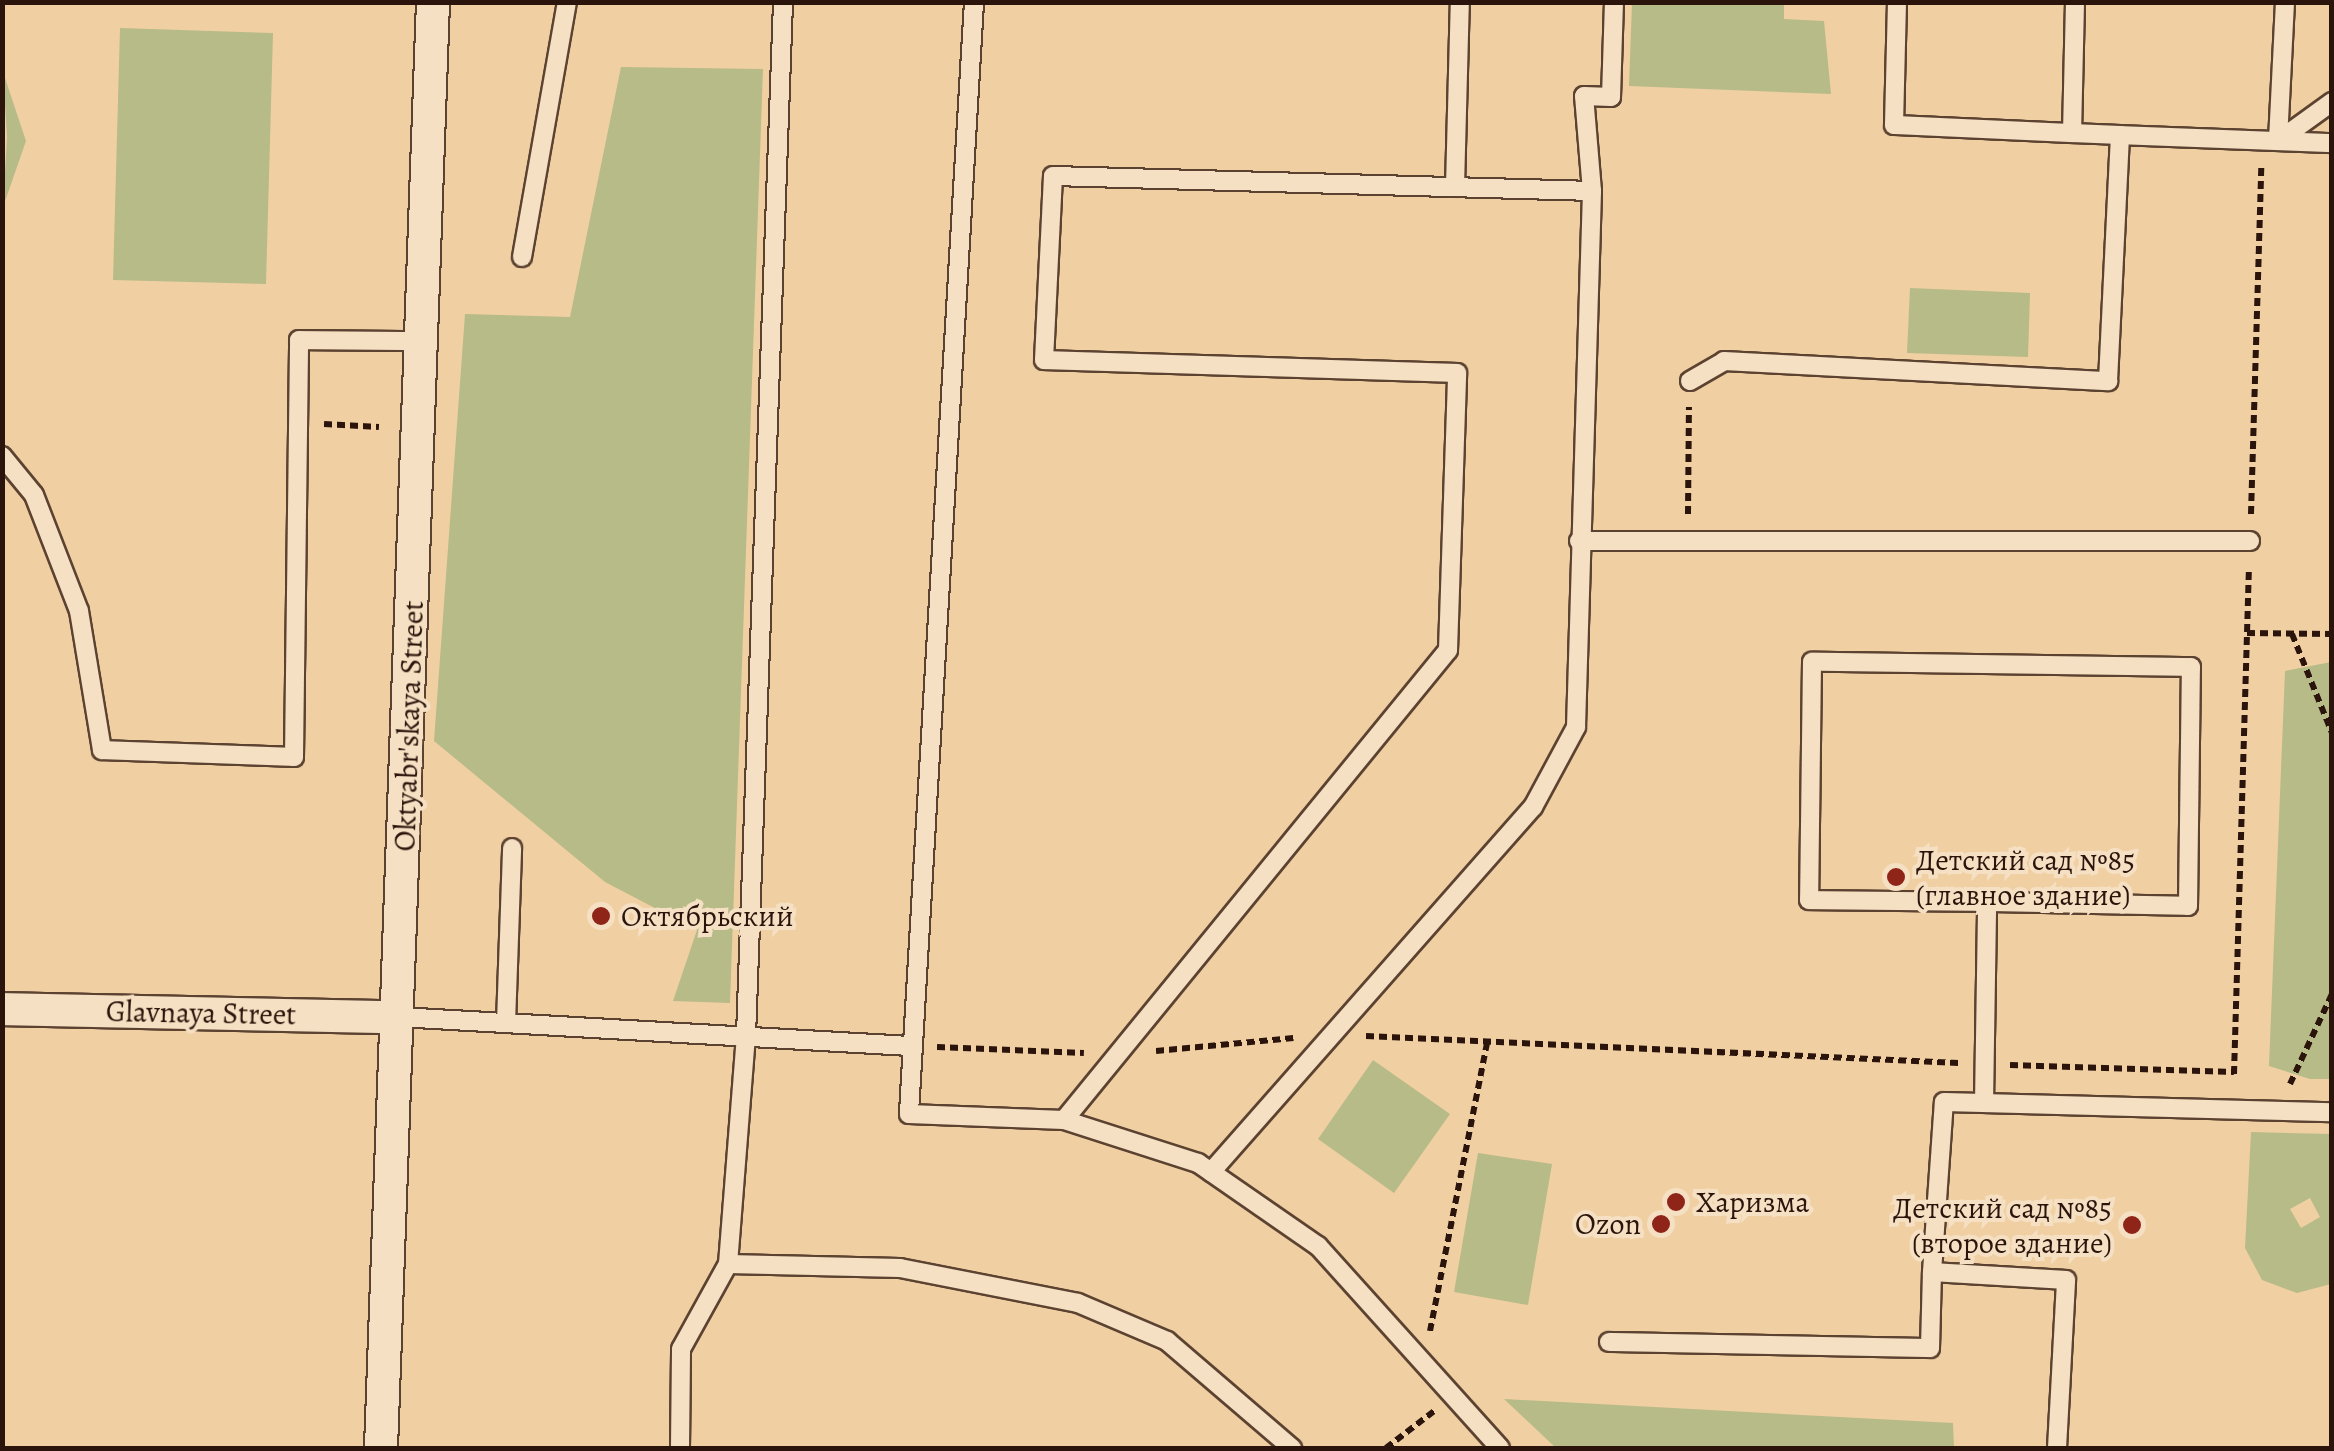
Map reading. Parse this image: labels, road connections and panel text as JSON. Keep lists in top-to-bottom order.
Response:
{
  "streets": {
    "street": ["Oktyabr'skaya Street", "Glavnaya Street"]
  },
  "crossings": [
    ["Oktyabr'skaya Street", "Glavnaya Street"]
  ],
  "places": [
    "Детский сад №85 (главное здание)",
    "Октябрьский",
    "Харизма",
    "Ozon",
    "Детский сад №85 (второе здание)"
  ]
}
